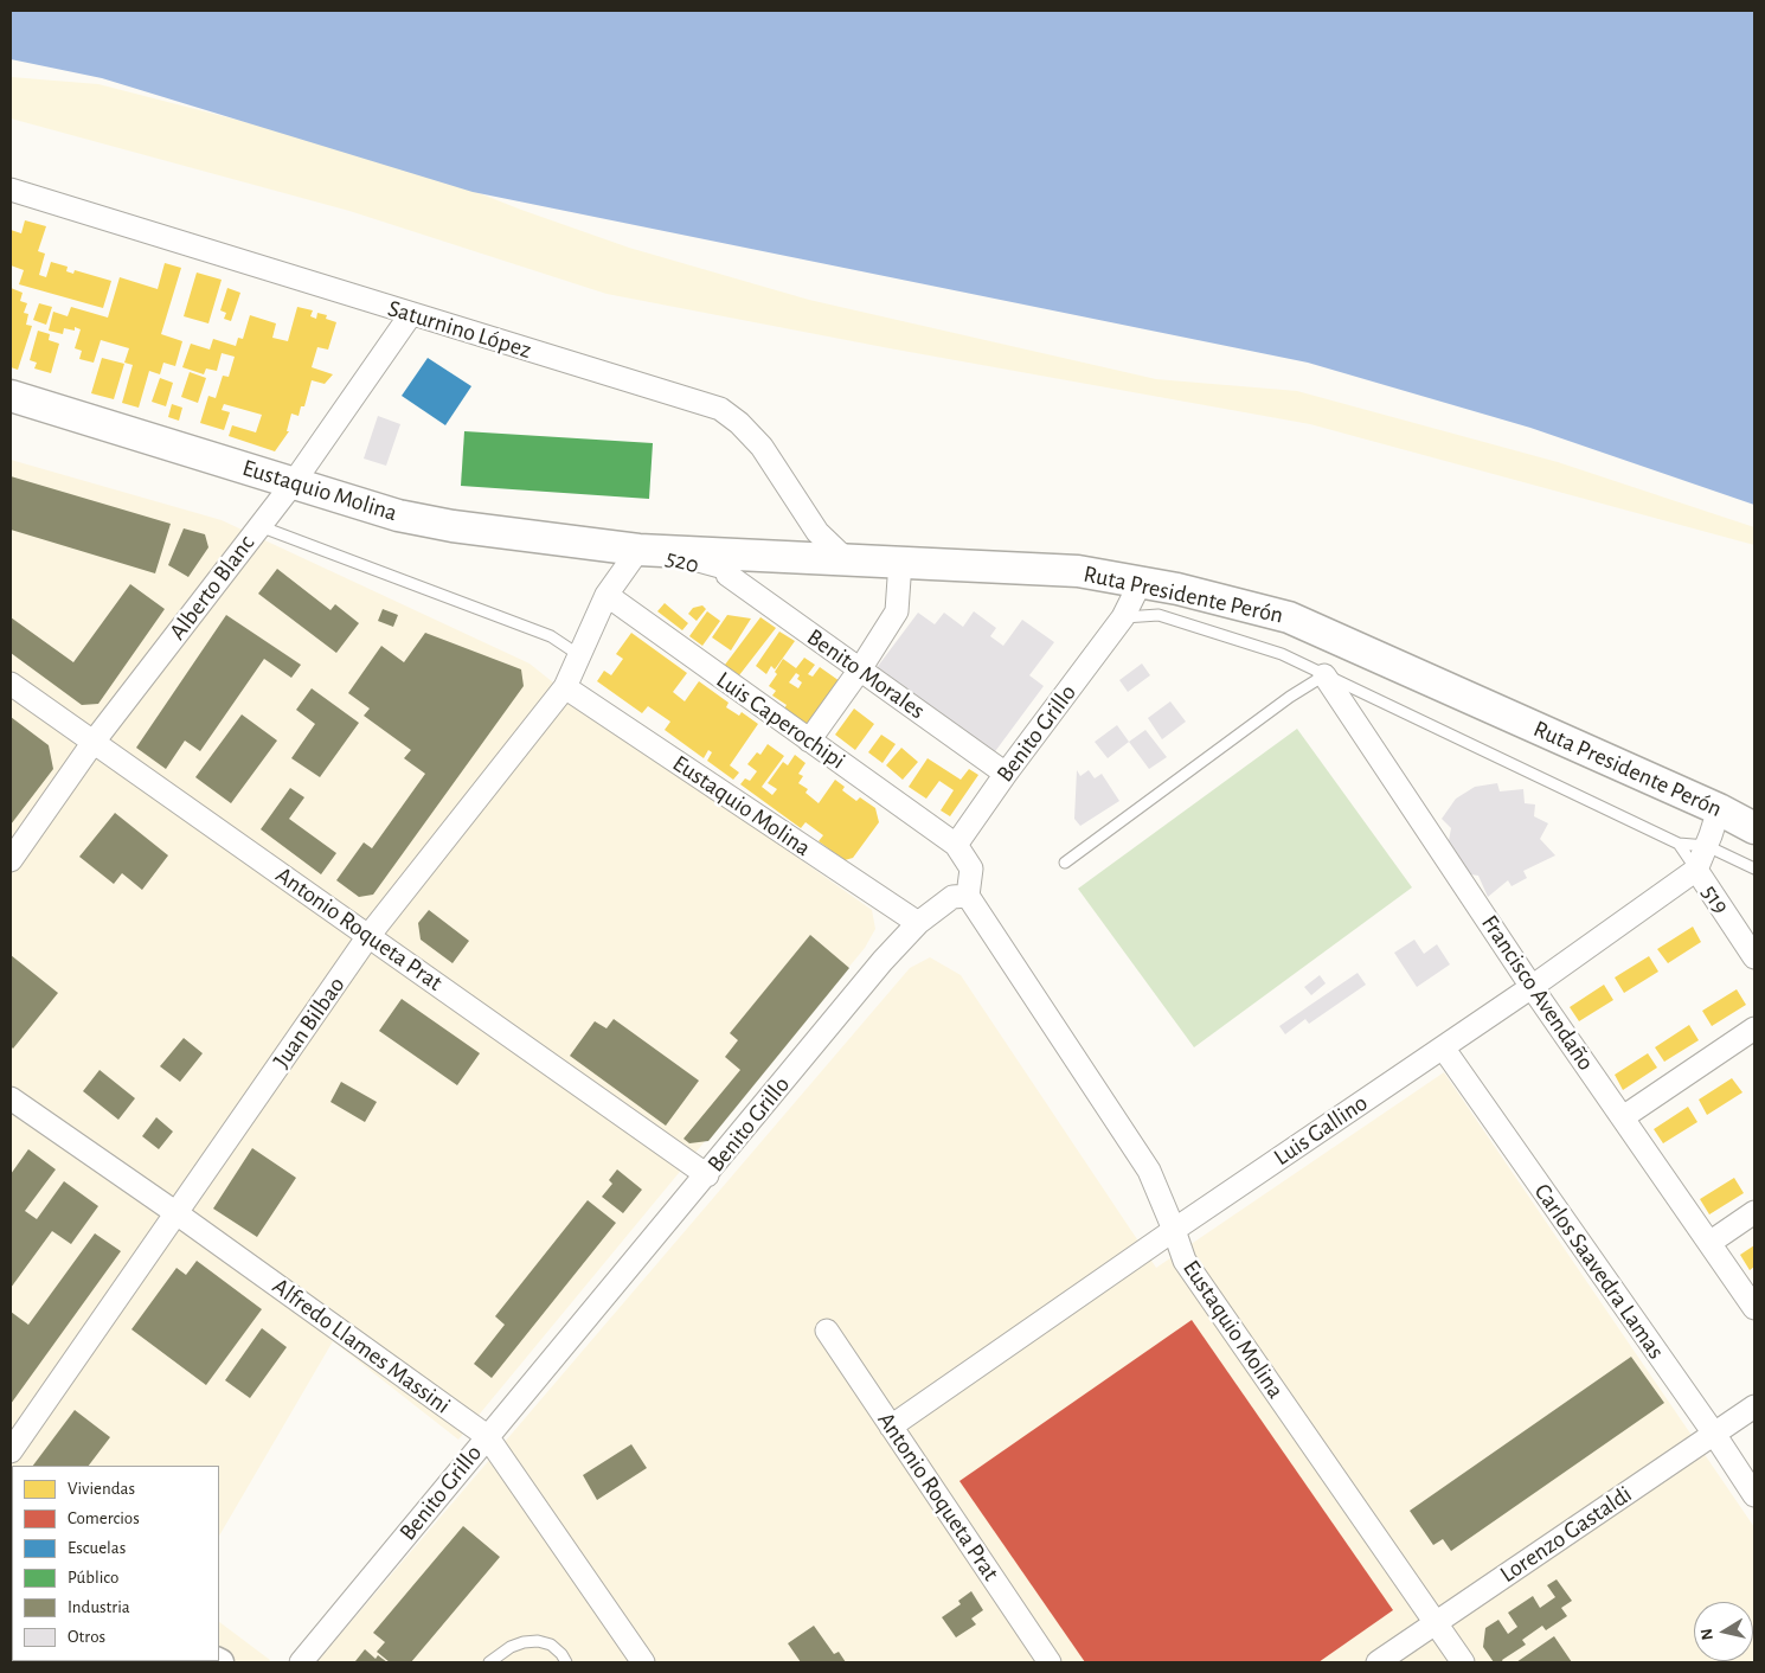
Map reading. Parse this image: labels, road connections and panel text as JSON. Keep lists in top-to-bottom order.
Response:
{
  "streets": {
    "main road": ["Eustaquio Molina", "Ruta Presidente Perón"],
    "street": [
      "Saturnino López",
      "Alberto Blanc",
      "Benito Morales",
      "Luis Caperochipi",
      "Benito Grillo",
      "519",
      "Antonio Roqueta Prat",
      "Francisco Avendaño",
      "Juan Bilbao",
      "Luis Gallino",
      "Carlos Saavedra Lamas",
      "Alfredo Llames Massini",
      "Lorenzo Gastaldi"
    ],
    "lane": ["520"]
  },
  "crossings": [
    ["Saturnino López", "Alberto Blanc"],
    ["Saturnino López", "Ruta Presidente Perón"],
    ["Eustaquio Molina", "520"],
    ["Eustaquio Molina", "Alberto Blanc"],
    ["Eustaquio Molina", "Ruta Presidente Perón"],
    ["Eustaquio Molina", "Benito Grillo"],
    ["Eustaquio Molina", "Juan Bilbao"],
    ["Eustaquio Molina", "Luis Gallino"],
    ["Eustaquio Molina", "Lorenzo Gastaldi"],
    ["520", "Ruta Presidente Perón"],
    ["520", "Benito Morales"],
    ["520", "Juan Bilbao"],
    ["Alberto Blanc", "Antonio Roqueta Prat"],
    ["Ruta Presidente Perón", "Benito Grillo"],
    ["Ruta Presidente Perón", "Juan Bilbao"],
    ["Benito Morales", "Benito Grillo"],
    ["Luis Caperochipi", "Benito Grillo"],
    ["Luis Caperochipi", "Juan Bilbao"],
    ["Benito Grillo", "Antonio Roqueta Prat"],
    ["Benito Grillo", "Alfredo Llames Massini"],
    ["519", "Luis Gallino"],
    ["Antonio Roqueta Prat", "Juan Bilbao"],
    ["Antonio Roqueta Prat", "Luis Gallino"],
    ["Francisco Avendaño", "Luis Gallino"],
    ["Juan Bilbao", "Alfredo Llames Massini"],
    ["Luis Gallino", "Carlos Saavedra Lamas"],
    ["Carlos Saavedra Lamas", "Lorenzo Gastaldi"]
  ],
  "legend": [
    "Viviendas",
    "Comercios",
    "Escuelas",
    "Público",
    "Industria",
    "Otros"
  ],
  "north": "left"
}
